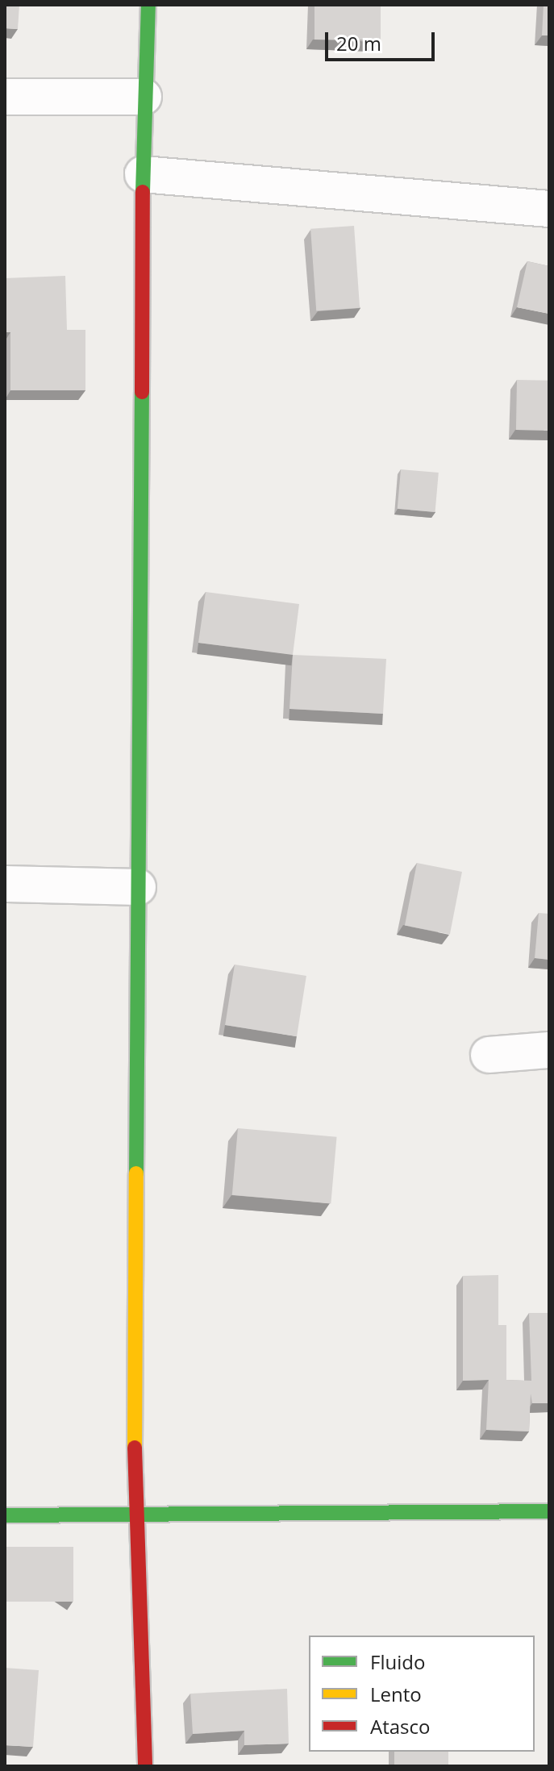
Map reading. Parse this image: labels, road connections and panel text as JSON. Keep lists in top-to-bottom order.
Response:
{
  "legend": ["Fluido", "Lento", "Atasco"],
  "scale_bar": "20 m"
}
